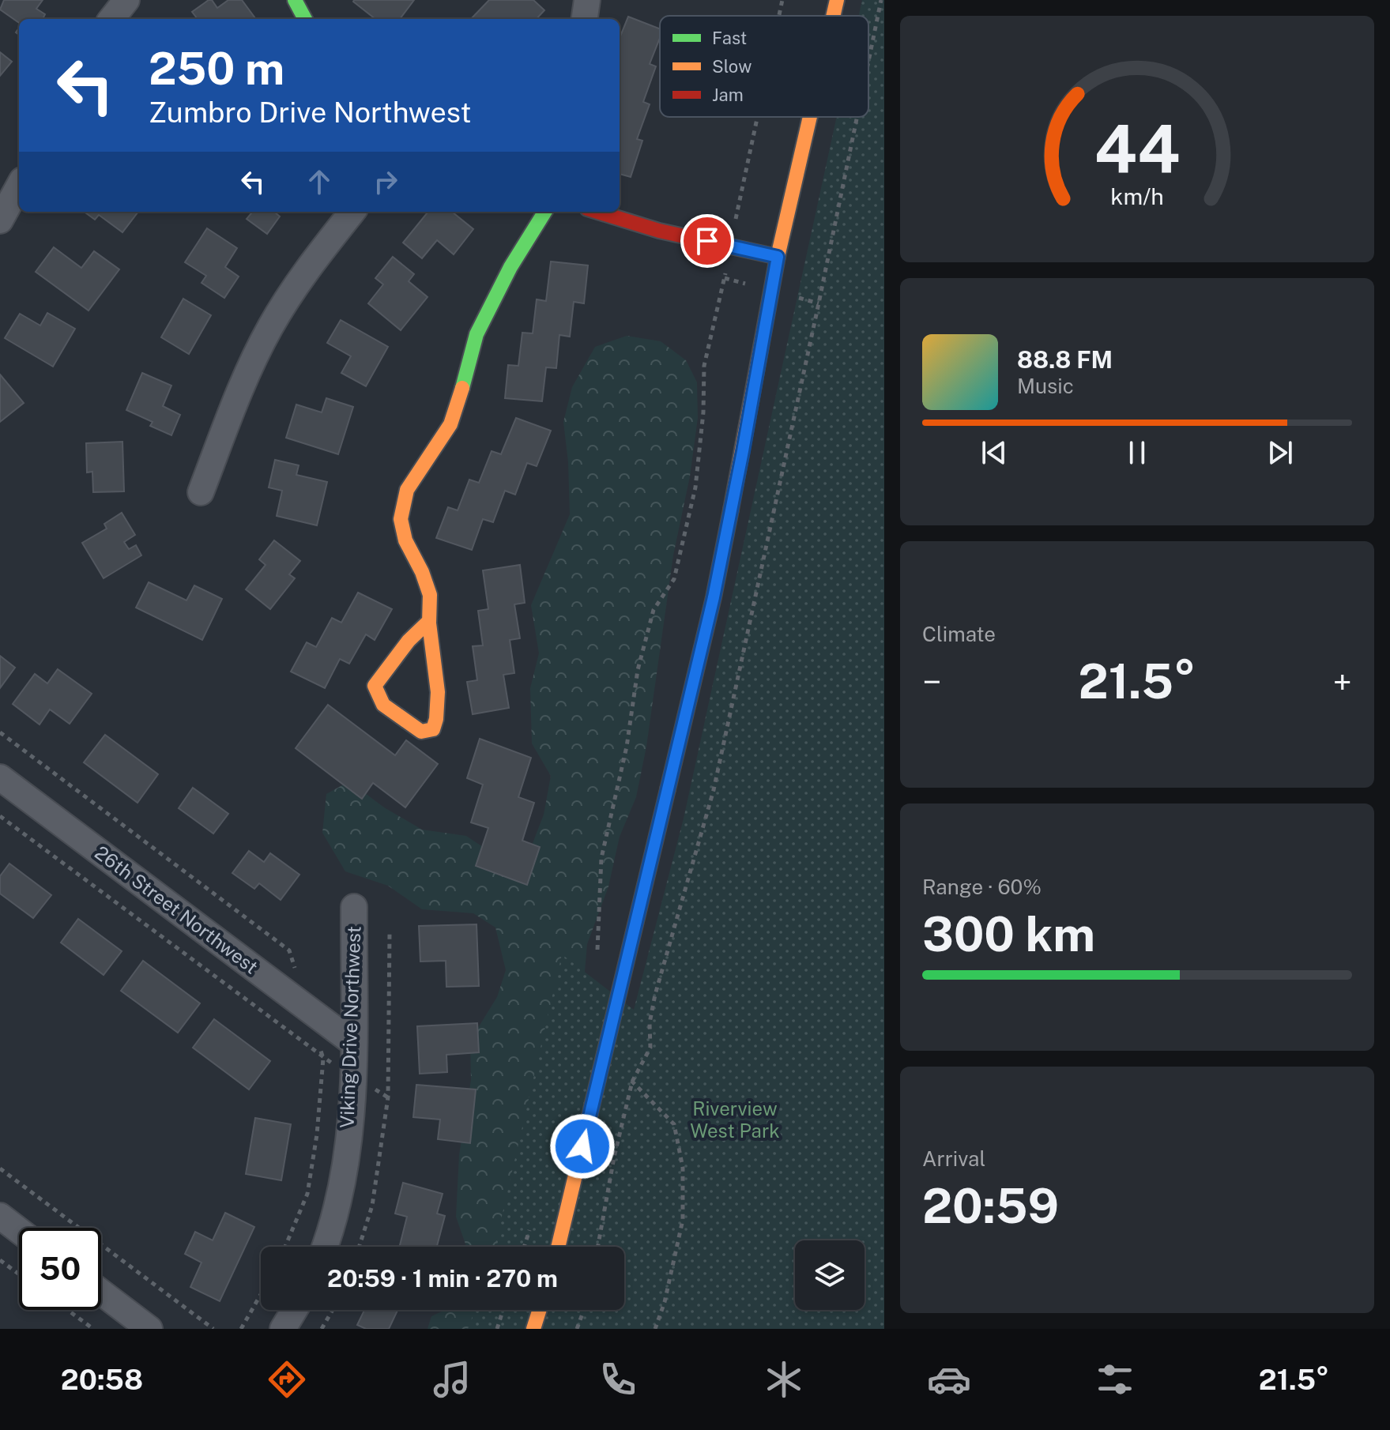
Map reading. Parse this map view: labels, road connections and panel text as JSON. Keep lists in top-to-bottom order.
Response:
{
  "streets": {
    "street": ["26th Street Northwest", "Viking Drive Northwest"]
  },
  "crossings": [
    ["26th Street Northwest", "Viking Drive Northwest"]
  ],
  "parks": ["Riverview West Park"],
  "legend": ["Fast", "Slow", "Jam"],
  "page": {
    "turn": ["250 m", "Zumbro Drive Northwest"],
    "song": ["88.8 FM", "Music"],
    "tile": [
      "Climate",
      ["Range · 60%", "300 km"],
      ["Arrival", "20:59"]
    ],
    "heat": ["−", "21.5°", "+"],
    "limit": "50",
    "trip": "20:59 · 1 min · 270 m",
    "tabs": ["20:58", "21.5°"],
    "gauge": ["44", "km/h"]
  }
}
